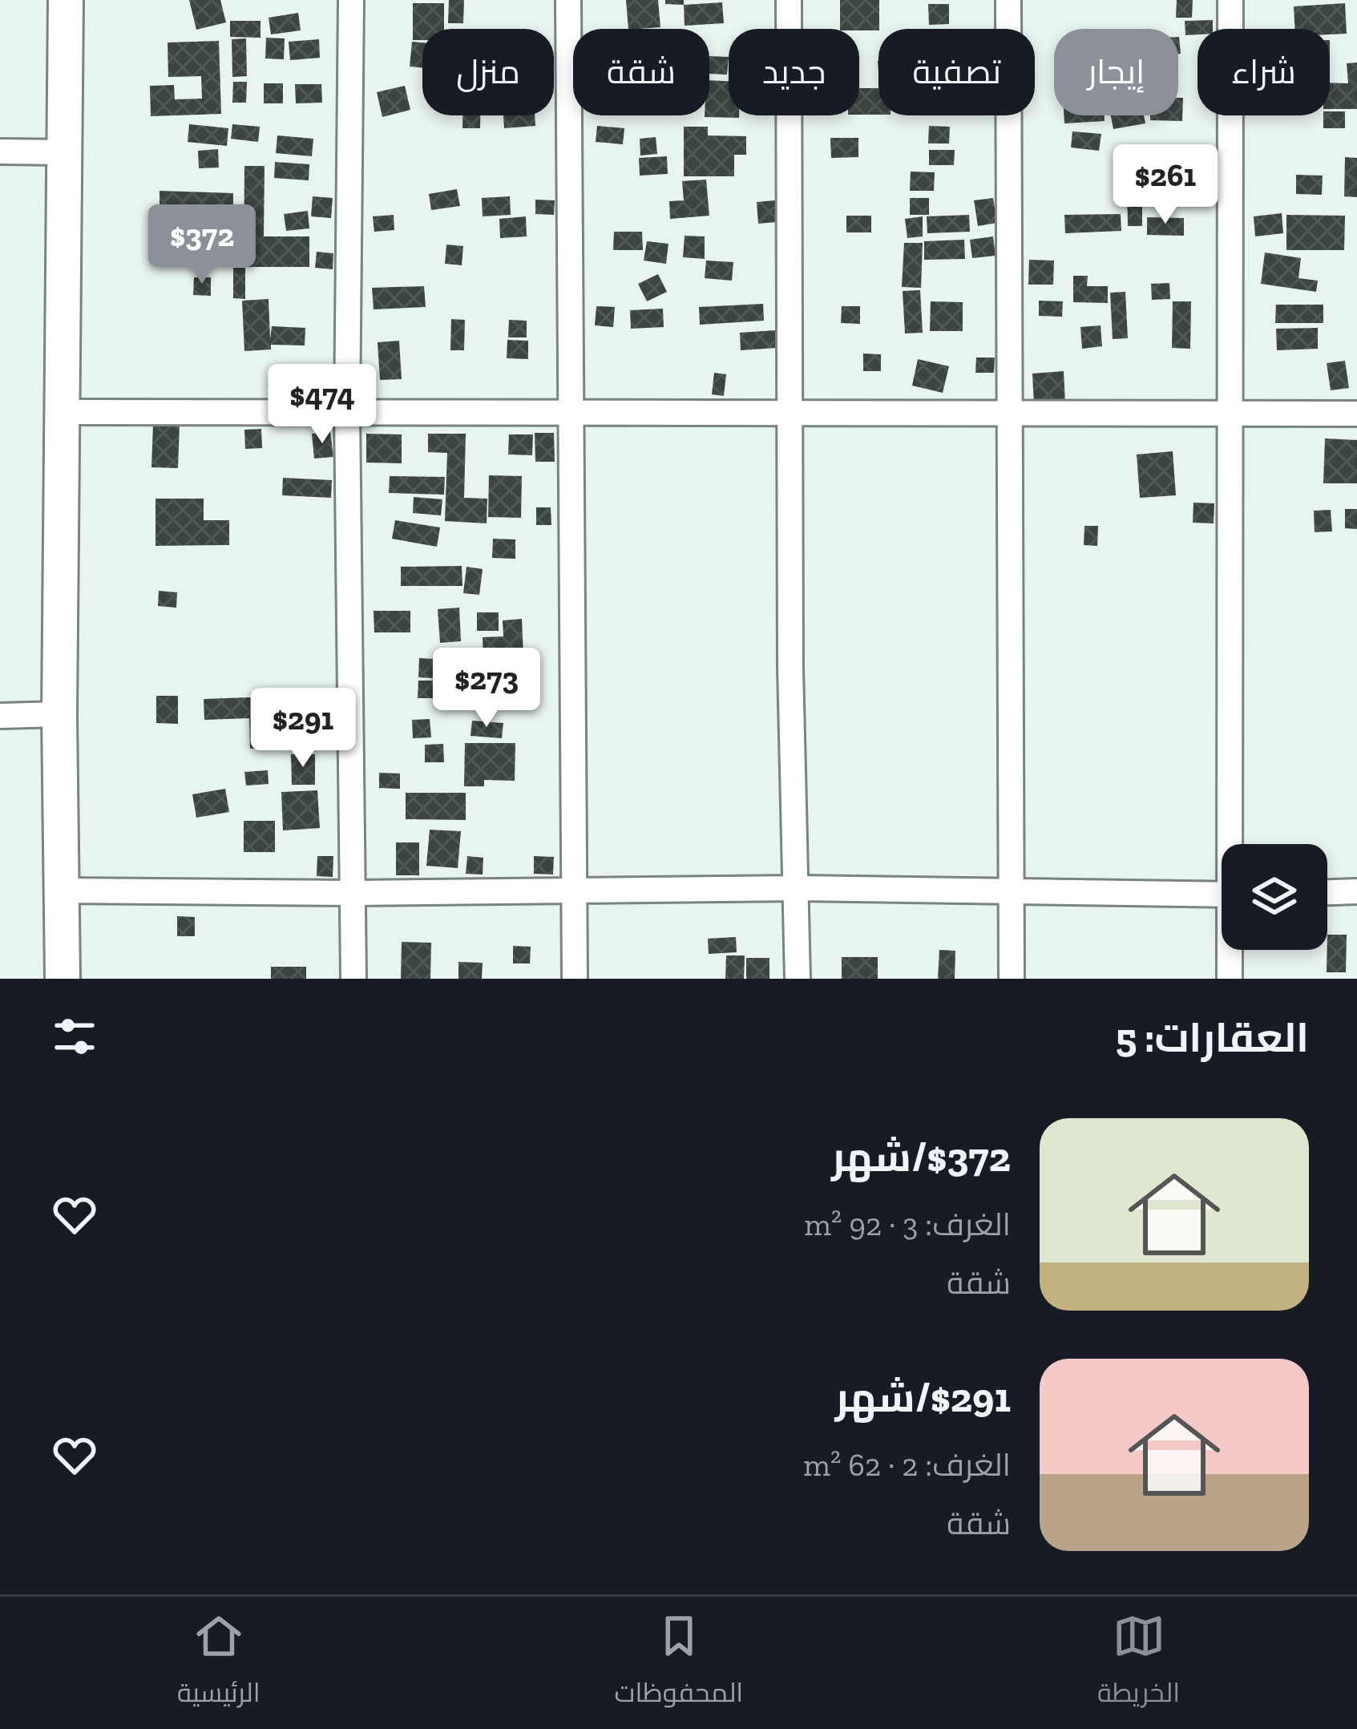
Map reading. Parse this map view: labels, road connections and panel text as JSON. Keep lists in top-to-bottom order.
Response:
{
  "page": {
    "chip": [
      "شراء",
      "إيجار",
      "تصفية",
      "جديد",
      "شقة",
      "منزل"
    ],
    "price": [
      "$261",
      "$372",
      "$474",
      "$273",
      "$291"
    ],
    "heading": "العقارات: 5",
    "list": [
      {
        "name": "$372/شهر",
        "note": "الغرف: 3 · 92 m² · شقة"
      },
      {
        "name": "$291/شهر",
        "note": "الغرف: 2 · 62 m² · شقة"
      }
    ],
    "tabs": ["الخريطة", "المحفوظات", "الرئيسية"]
  }
}
